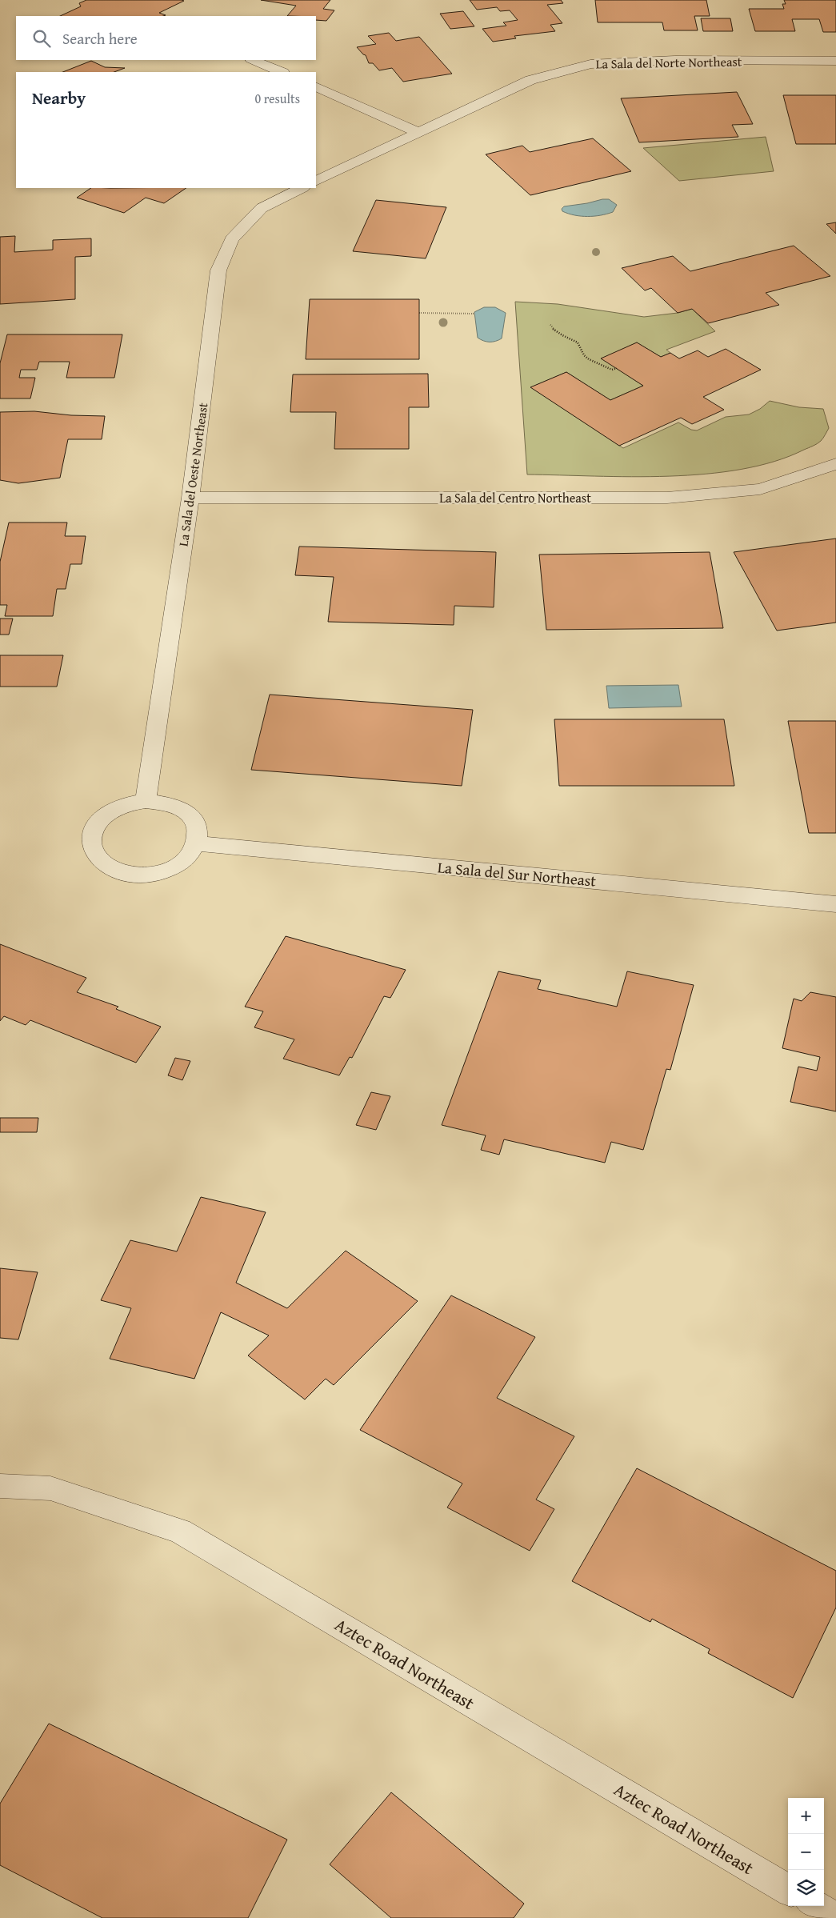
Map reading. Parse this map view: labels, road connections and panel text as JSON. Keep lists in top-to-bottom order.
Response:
{
  "streets": {
    "street": [
      "La Sala del Norte Northeast",
      "La Sala del Oeste Northeast",
      "La Sala del Centro Northeast",
      "La Sala del Sur Northeast",
      "Aztec Road Northeast"
    ]
  },
  "crossings": [
    ["La Sala del Oeste Northeast", "La Sala del Centro Northeast"],
    ["La Sala del Oeste Northeast", "La Sala del Sur Northeast"]
  ],
  "page": {
    "search": "Search here",
    "heading": ["Nearby", "0 results"],
    "map_buttons": ["+", "−"]
  }
}
